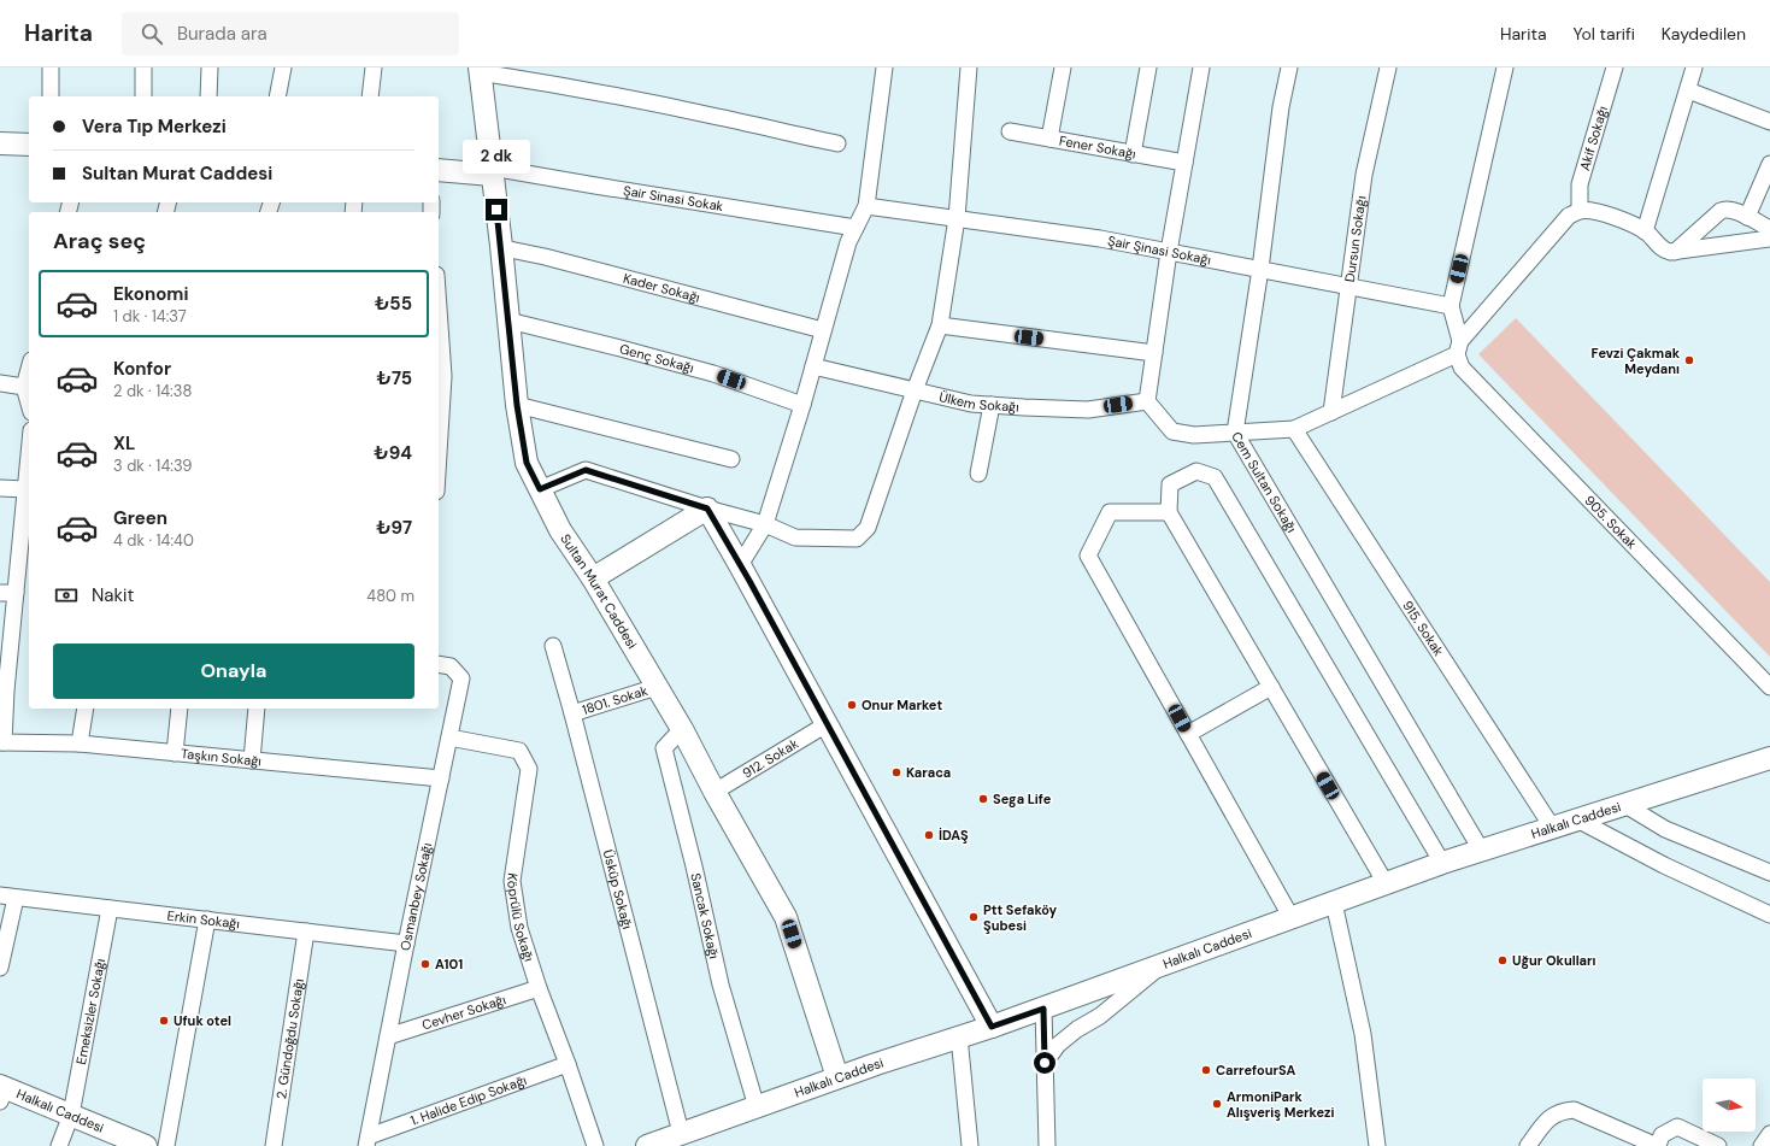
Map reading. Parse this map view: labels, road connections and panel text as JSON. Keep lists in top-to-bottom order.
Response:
{
  "streets": {
    "street": [
      "Akif Sokağı",
      "Fener Sokağı",
      "Şair Sinasi Sokak",
      "Dursun Sokağı",
      "Şair Şinasi Sokağı",
      "Kader Sokağı",
      "Genç Sokağı",
      "Ülkem Sokağı",
      "Cem Sultan Sokağı",
      "905. Sokak",
      "Sultan Murat Caddesi",
      "915. Sokak",
      "1801. Sokak",
      "Taşkın Sokağı",
      "912. Sokak",
      "Halkalı Caddesi",
      "Üsküp Sokağı",
      "Osmanbey Sokağı",
      "Sancak Sokağı",
      "Köprülü Sokağı",
      "Erkin Sokağı",
      "Emeksizler Sokağı",
      "Cevher Sokağı",
      "2. Gündoğdu Sokağı",
      "1. Halide Edip Sokağı"
    ]
  },
  "crossings": [
    ["Şair Sinasi Sokak", "Sultan Murat Caddesi"],
    ["Dursun Sokağı", "Şair Şinasi Sokağı"],
    ["Şair Şinasi Sokağı", "Cem Sultan Sokağı"],
    ["Şair Şinasi Sokağı", "905. Sokak"],
    ["Kader Sokağı", "Sultan Murat Caddesi"],
    ["Genç Sokağı", "Sultan Murat Caddesi"],
    ["Cem Sultan Sokağı", "Halkalı Caddesi"],
    ["Sultan Murat Caddesi", "1801. Sokak"],
    ["Sultan Murat Caddesi", "912. Sokak"],
    ["Sultan Murat Caddesi", "Halkalı Caddesi"],
    ["Sultan Murat Caddesi", "Sancak Sokağı"],
    ["915. Sokak", "Halkalı Caddesi"],
    ["1801. Sokak", "Üsküp Sokağı"],
    ["Taşkın Sokağı", "Osmanbey Sokağı"],
    ["Halkalı Caddesi", "Üsküp Sokağı"],
    ["Halkalı Caddesi", "Sancak Sokağı"],
    ["Halkalı Caddesi", "Emeksizler Sokağı"],
    ["Osmanbey Sokağı", "Köprülü Sokağı"],
    ["Osmanbey Sokağı", "Erkin Sokağı"],
    ["Osmanbey Sokağı", "Cevher Sokağı"],
    ["Osmanbey Sokağı", "1. Halide Edip Sokağı"],
    ["Köprülü Sokağı", "Cevher Sokağı"],
    ["Köprülü Sokağı", "1. Halide Edip Sokağı"],
    ["Erkin Sokağı", "Emeksizler Sokağı"],
    ["Erkin Sokağı", "2. Gündoğdu Sokağı"]
  ],
  "places": [
    "Fevzi Çakmak Meydanı",
    "Onur Market",
    "Karaca",
    "Sega Life",
    "İDAŞ",
    "Ptt Sefaköy Şubesi",
    "Uğur Okulları",
    "A101",
    "Ufuk otel",
    "CarrefourSA",
    "ArmoniPark Alışveriş Merkezi"
  ],
  "north": "right",
  "page": {
    "header": "Harita",
    "search": "Burada ara",
    "nav": ["Harita", "Yol tarifi", "Kaydedilen"],
    "banner": ["Vera Tıp Merkezi", "Sultan Murat Caddesi"],
    "bubble": "2 dk",
    "heading": "Araç seç",
    "list": [
      {
        "name": "Ekonomi",
        "note": "1 dk · 14:37",
        "value": "₺55"
      },
      {
        "name": "Konfor",
        "note": "2 dk · 14:38",
        "value": "₺75"
      },
      {
        "name": "XL",
        "note": "3 dk · 14:39",
        "value": "₺94"
      },
      {
        "name": "Green",
        "note": "4 dk · 14:40",
        "value": "₺97"
      }
    ],
    "pay": ["Nakit", "480 m"],
    "buttons": "Onayla"
  }
}
